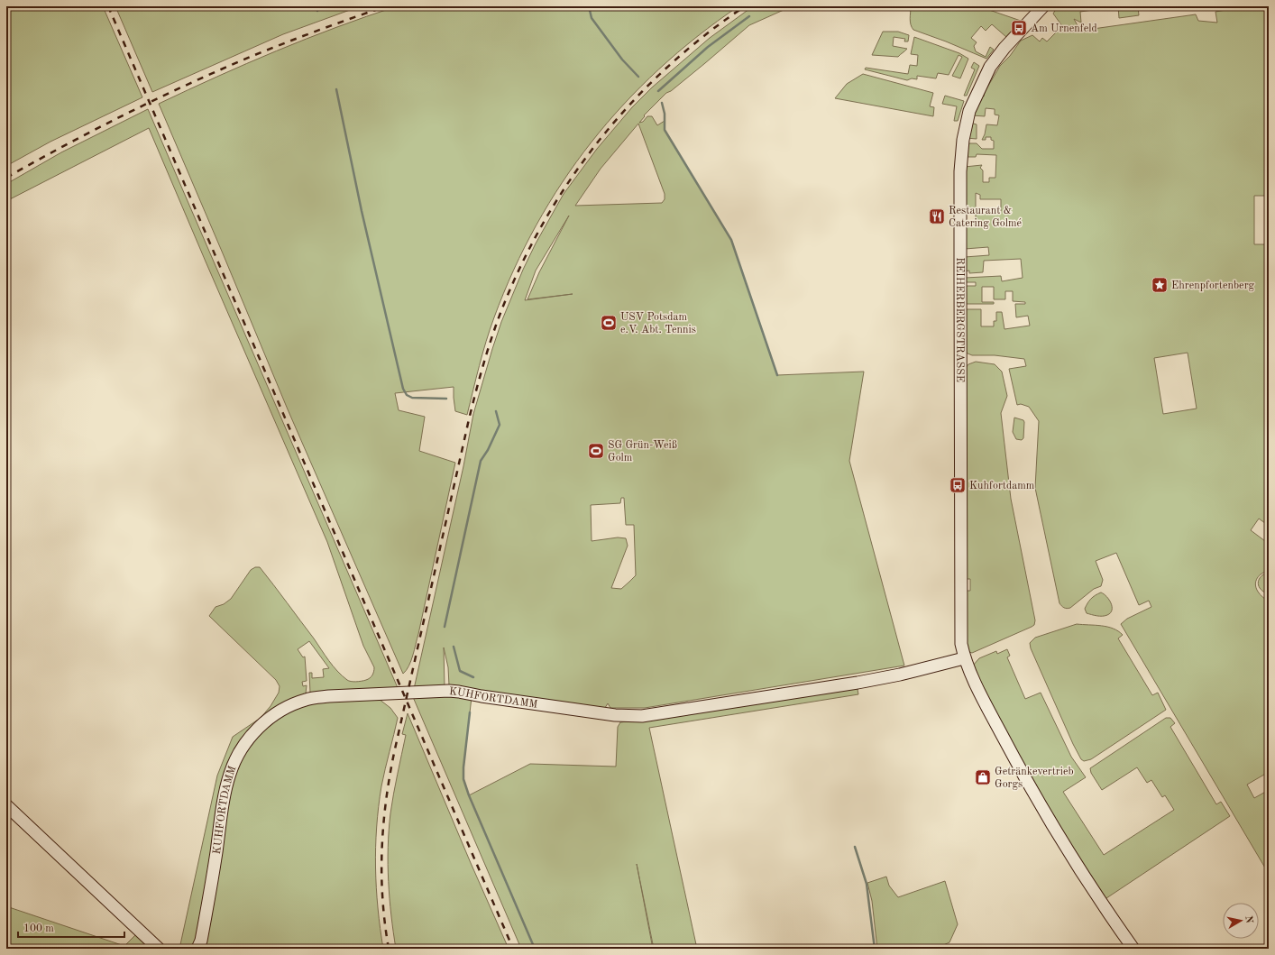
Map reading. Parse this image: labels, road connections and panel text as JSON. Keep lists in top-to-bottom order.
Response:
{
  "streets": {
    "street": ["REIHERBERGSTRASSE", "KUHFORTDAMM"]
  },
  "crossings": [
    ["REIHERBERGSTRASSE", "KUHFORTDAMM"]
  ],
  "places": {
    "bus stop": ["Am Urnenfeld", "Kuhfortdamm"],
    "restaurant": ["Restaurant & Catering Golmé"],
    "place": ["Ehrenpfortenberg"],
    "sports": ["USV Potsdam e.V. Abt. Tennis", "SG Grün-Weiß Golm"],
    "shop": ["Getränkevertrieb Gorgs"]
  },
  "scale_bar": "100 m",
  "north": "right"
}
